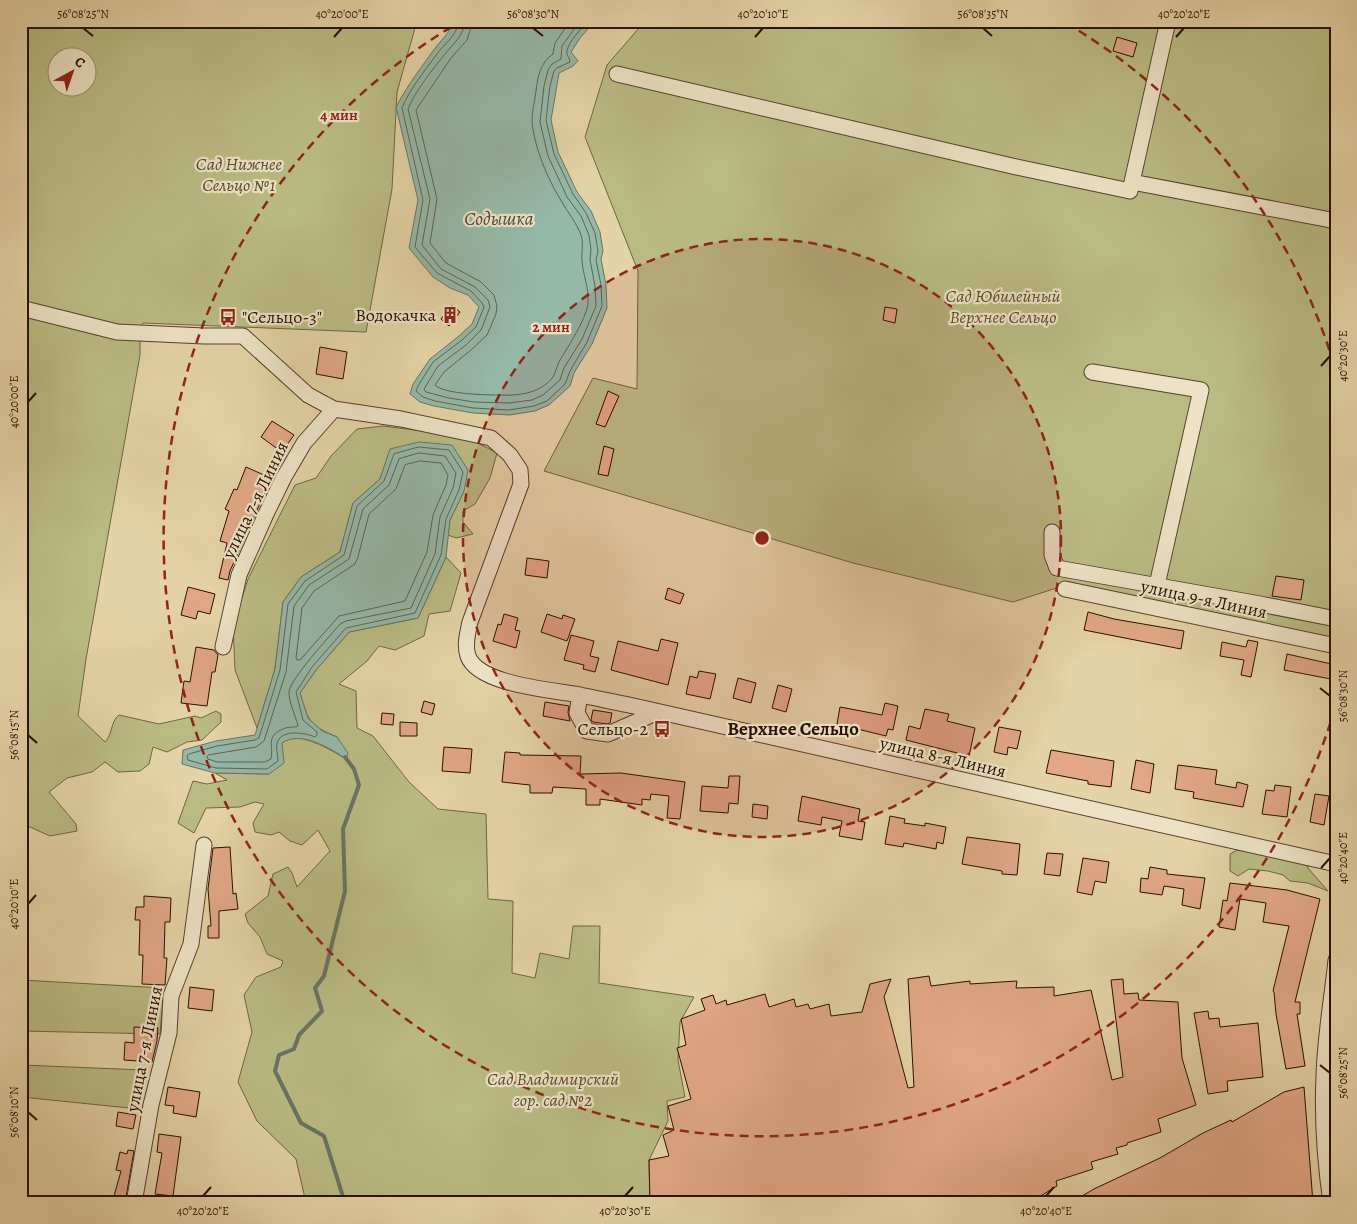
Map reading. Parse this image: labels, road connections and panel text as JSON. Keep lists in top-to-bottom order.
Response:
{
  "streets": {
    "street": ["улица 7-я Линия", "улица 9-я Линия", "улица 8-я Линия"]
  },
  "crossings": [
    ["улица 7-я Линия", "улица 8-я Линия"]
  ],
  "districts": ["Верхнее Сельцо"],
  "water": ["Содышка"],
  "parks": ["Сад Нижнее Сельцо №1", "Сад Юбилейный Верхнее Сельцо", "Сад Владимирский гор. сад №2"],
  "places": {
    "building": ["Водокачка"],
    "bus stop": ["\"Сельцо-3\"", "Сельцо-2"]
  },
  "north": "top right",
  "coordinates": [
    "56°08'25\"N",
    "40°20'00\"E",
    "56°08'30\"N",
    "40°20'10\"E",
    "56°08'35\"N",
    "40°20'20\"E",
    "40°20'30\"E",
    "56°08'15\"N",
    "40°20'40\"E",
    "56°08'10\"N"
  ],
  "rings": ["4 мин", "2 мин"]
}
